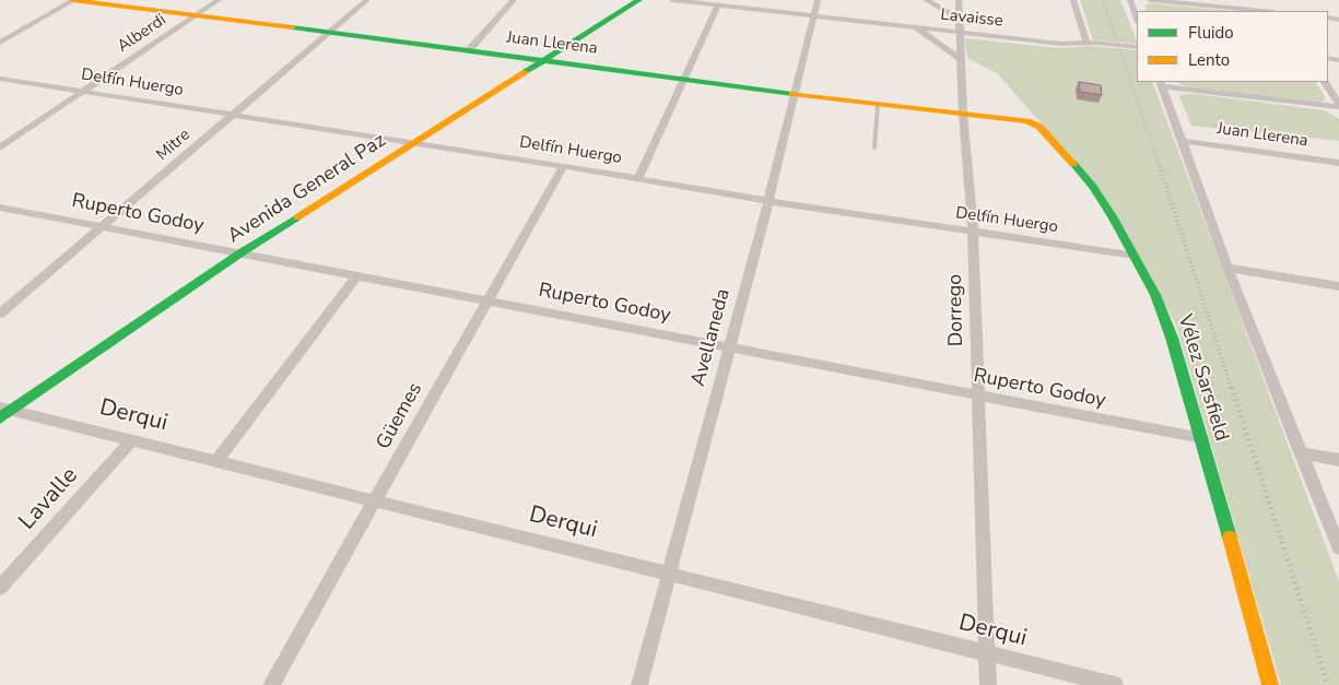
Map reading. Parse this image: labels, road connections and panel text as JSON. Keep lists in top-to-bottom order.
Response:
{
  "streets": {
    "street": [
      "Lavaisse",
      "Alberdi",
      "Juan Llerena",
      "Delfín Huergo",
      "Mitre",
      "Avenida General Paz",
      "Ruperto Godoy",
      "Dorrego",
      "Avellaneda",
      "Vélez Sarsfield",
      "Derqui",
      "Güemes",
      "Lavalle"
    ]
  },
  "crossings": [
    ["Lavaisse", "Dorrego"],
    ["Lavaisse", "Avellaneda"],
    ["Alberdi", "Juan Llerena"],
    ["Alberdi", "Delfín Huergo"],
    ["Juan Llerena", "Mitre"],
    ["Juan Llerena", "Avenida General Paz"],
    ["Juan Llerena", "Dorrego"],
    ["Juan Llerena", "Avellaneda"],
    ["Juan Llerena", "Vélez Sarsfield"],
    ["Delfín Huergo", "Mitre"],
    ["Delfín Huergo", "Avenida General Paz"],
    ["Delfín Huergo", "Dorrego"],
    ["Delfín Huergo", "Avellaneda"],
    ["Delfín Huergo", "Vélez Sarsfield"],
    ["Delfín Huergo", "Güemes"],
    ["Mitre", "Ruperto Godoy"],
    ["Avenida General Paz", "Ruperto Godoy"],
    ["Avenida General Paz", "Derqui"],
    ["Ruperto Godoy", "Dorrego"],
    ["Ruperto Godoy", "Avellaneda"],
    ["Ruperto Godoy", "Vélez Sarsfield"],
    ["Ruperto Godoy", "Güemes"],
    ["Dorrego", "Derqui"],
    ["Avellaneda", "Derqui"],
    ["Derqui", "Güemes"],
    ["Derqui", "Lavalle"]
  ],
  "legend": ["Fluido", "Lento"]
}
